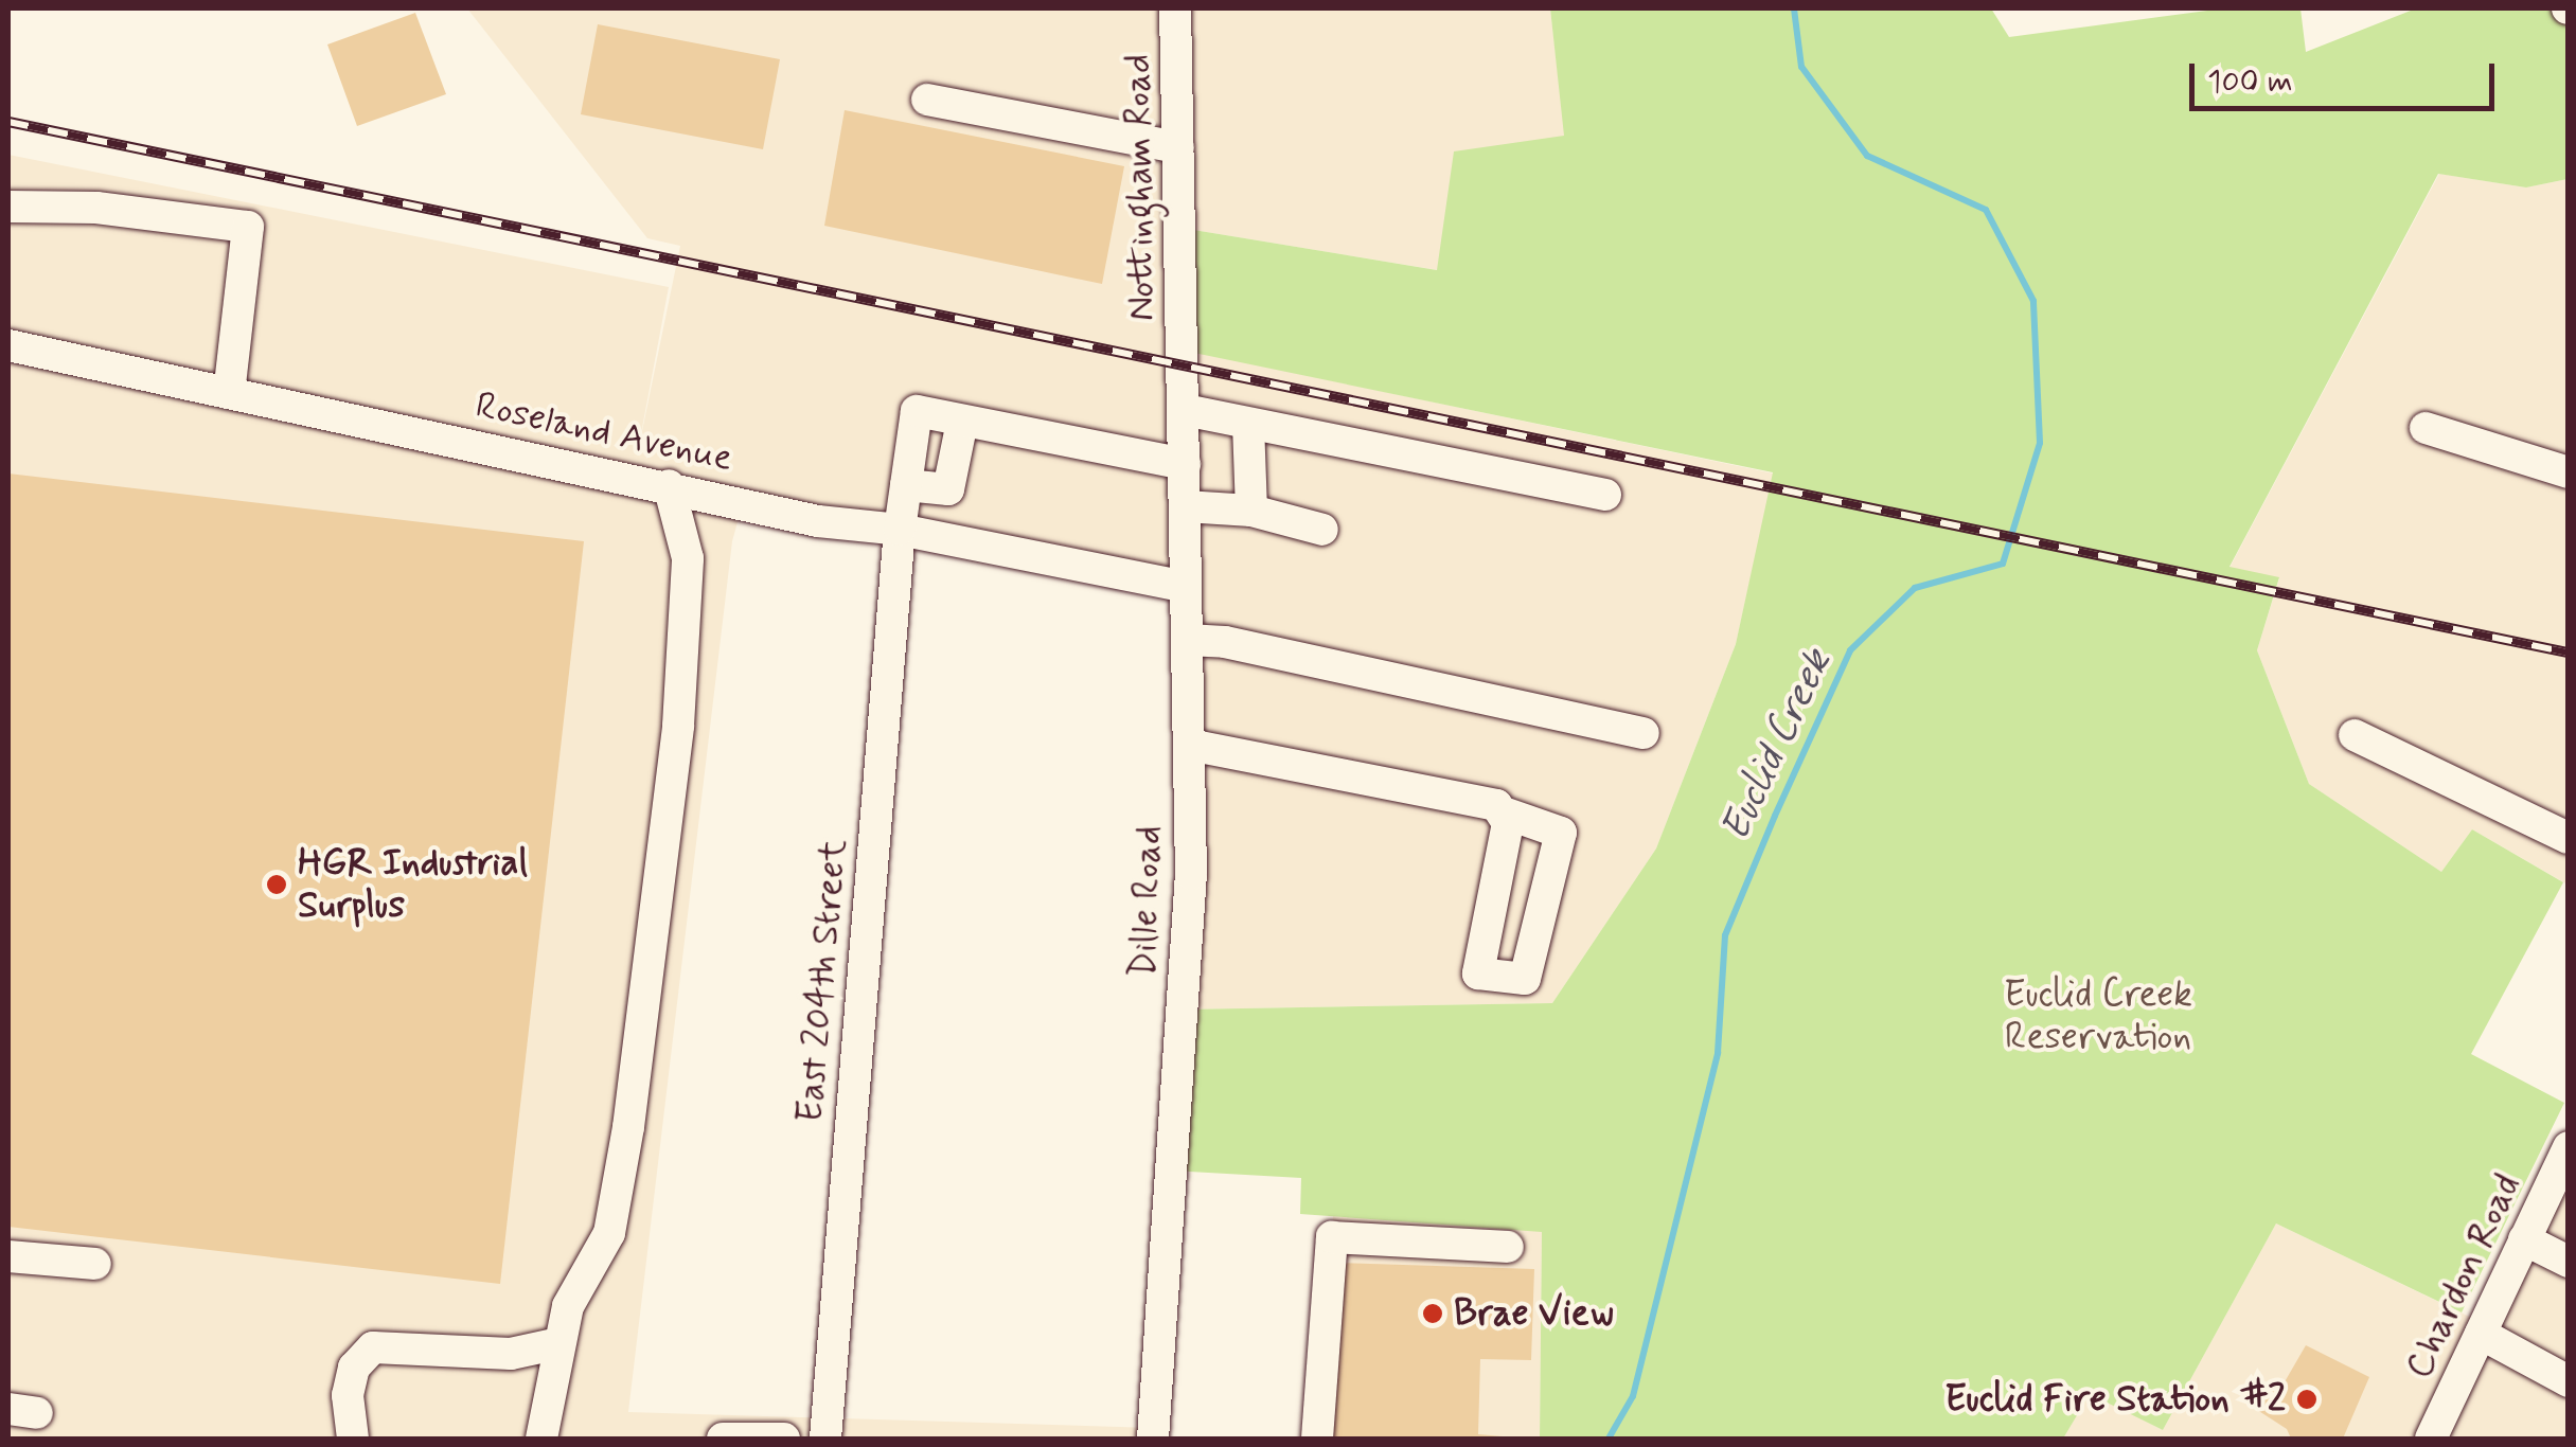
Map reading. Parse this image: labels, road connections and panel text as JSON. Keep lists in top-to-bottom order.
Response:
{
  "streets": {
    "street": [
      "Nottingham Road",
      "Roseland Avenue",
      "Dille Road",
      "East 204th Street",
      "Chardon Road"
    ]
  },
  "crossings": [
    ["Nottingham Road", "Dille Road"],
    ["Roseland Avenue", "Dille Road"],
    ["Roseland Avenue", "East 204th Street"]
  ],
  "water": ["Euclid Creek"],
  "parks": ["Euclid Creek Reservation"],
  "places": ["HGR Industrial Surplus", "Brae View", "Euclid Fire Station #2"],
  "scale_bar": "100 m"
}
